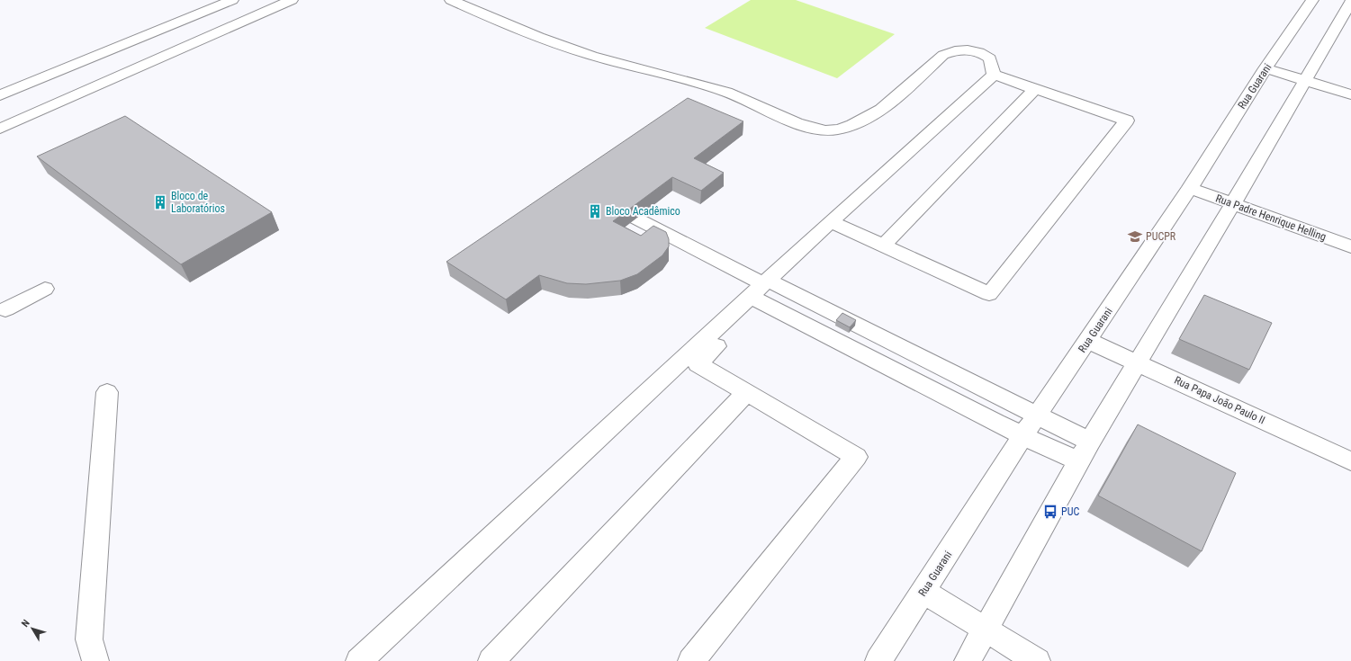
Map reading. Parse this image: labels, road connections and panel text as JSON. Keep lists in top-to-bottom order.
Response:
{
  "streets": {
    "street": ["Rua Guarani", "Rua Padre Henrique Helling", "Rua Papa João Paulo II"]
  },
  "crossings": [
    ["Rua Guarani", "Rua Padre Henrique Helling"],
    ["Rua Guarani", "Rua Papa João Paulo II"]
  ],
  "places": {
    "building": ["Bloco de Laboratórios", "Bloco Acadêmico"],
    "school or university": ["PUCPR"],
    "bus stop": ["PUC"]
  },
  "north": "top left"
}
